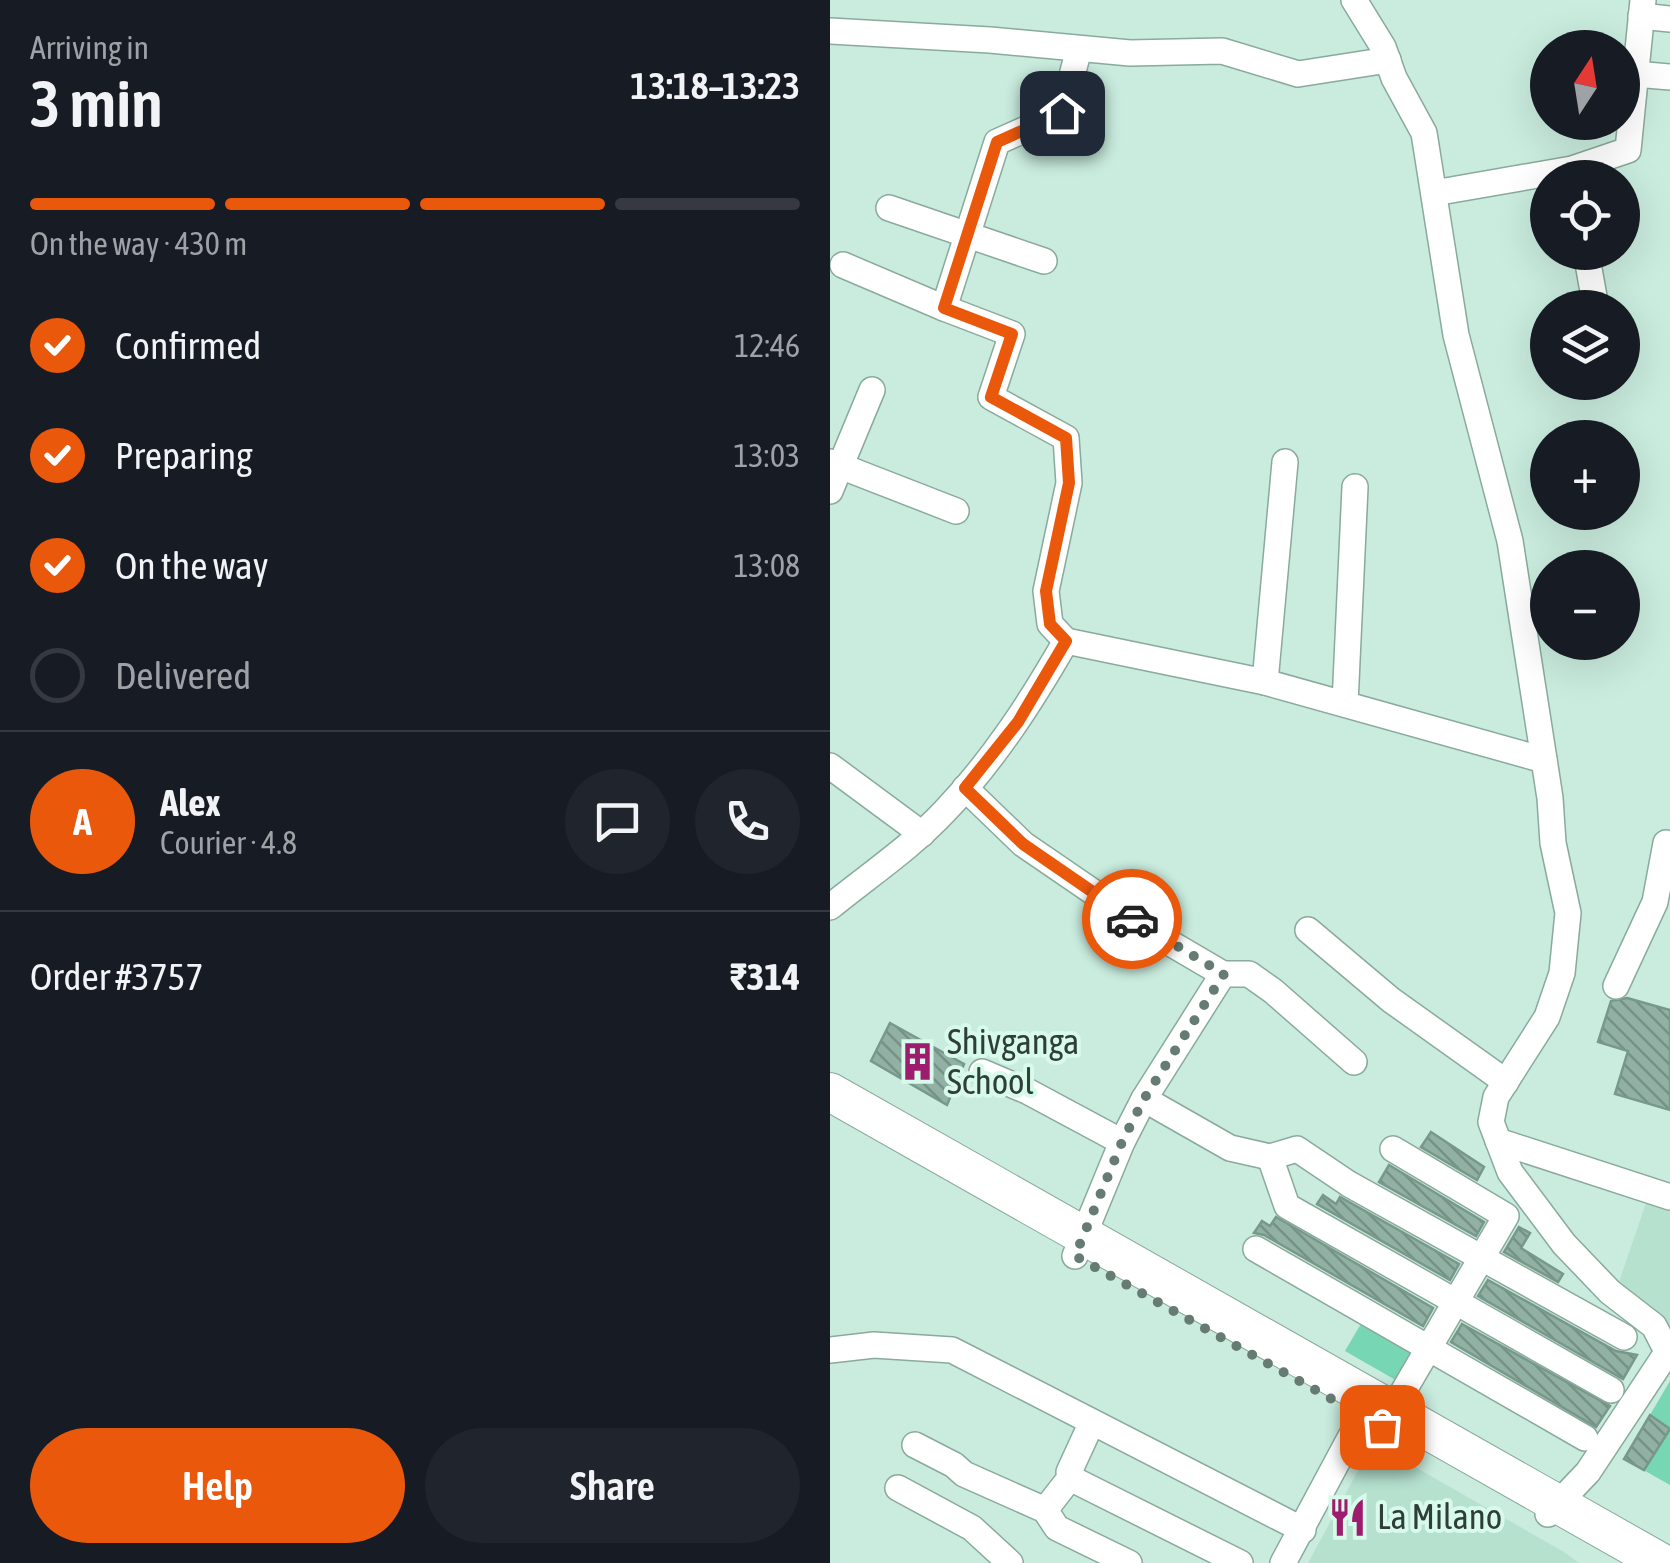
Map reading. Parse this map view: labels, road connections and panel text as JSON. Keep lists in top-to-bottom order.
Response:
{
  "places": {
    "building": ["Shivganga School"],
    "restaurant": ["La Milano"]
  },
  "north": "top",
  "page": {
    "heading": ["3 min", "Arriving in", "13:18–13:23"],
    "panel": [
      "Alex",
      "Courier · 4.8",
      "Order #3757",
      "₹314"
    ],
    "map_buttons": ["+", "−"],
    "bar": "On the way · 430 m",
    "list": [
      ["Confirmed", "12:46"],
      ["Preparing", "13:03"],
      ["On the way", "13:08"],
      "Delivered"
    ],
    "round": "A",
    "buttons": ["Help", "Share"]
  }
}
